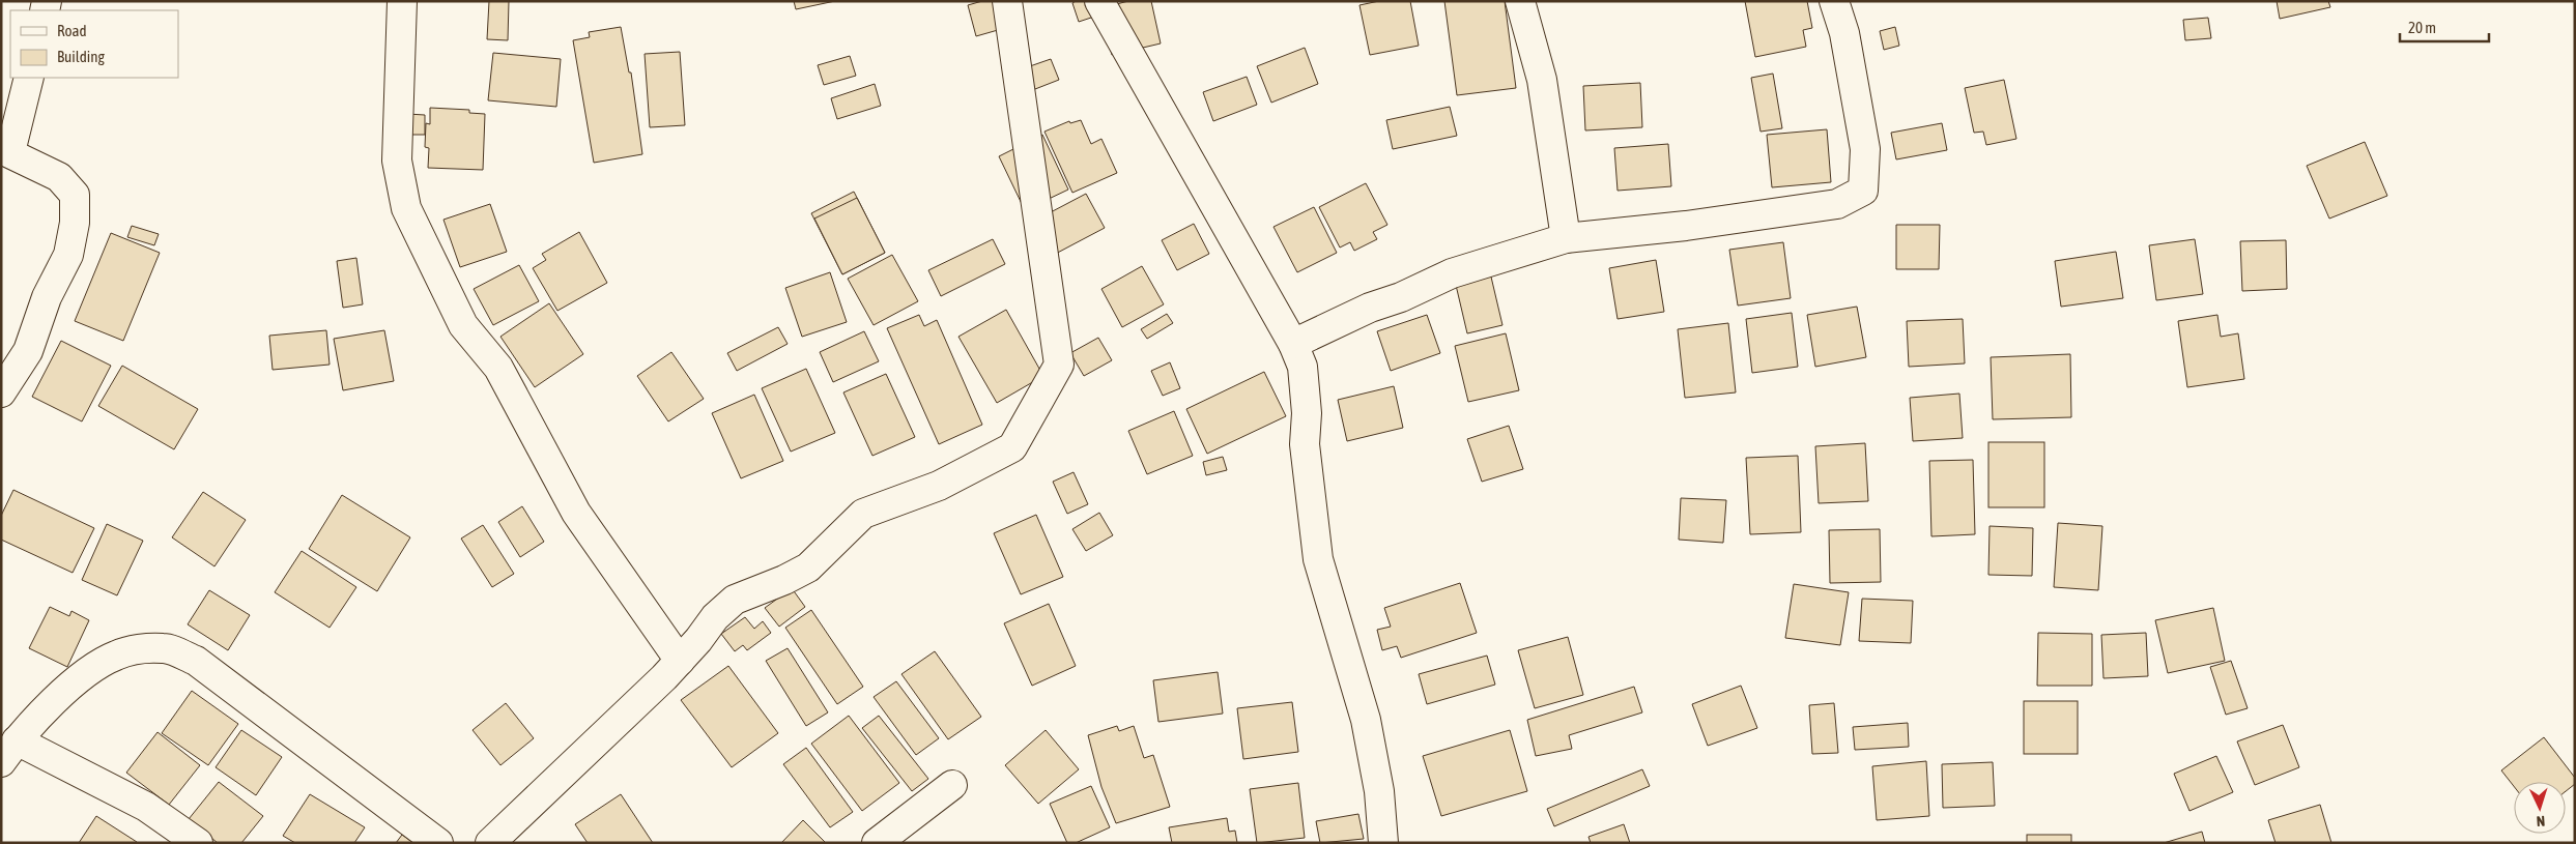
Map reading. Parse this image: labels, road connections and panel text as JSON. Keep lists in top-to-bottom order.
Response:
{
  "legend": ["Road", "Building"],
  "scale_bar": "20 m",
  "north": "bottom"
}
